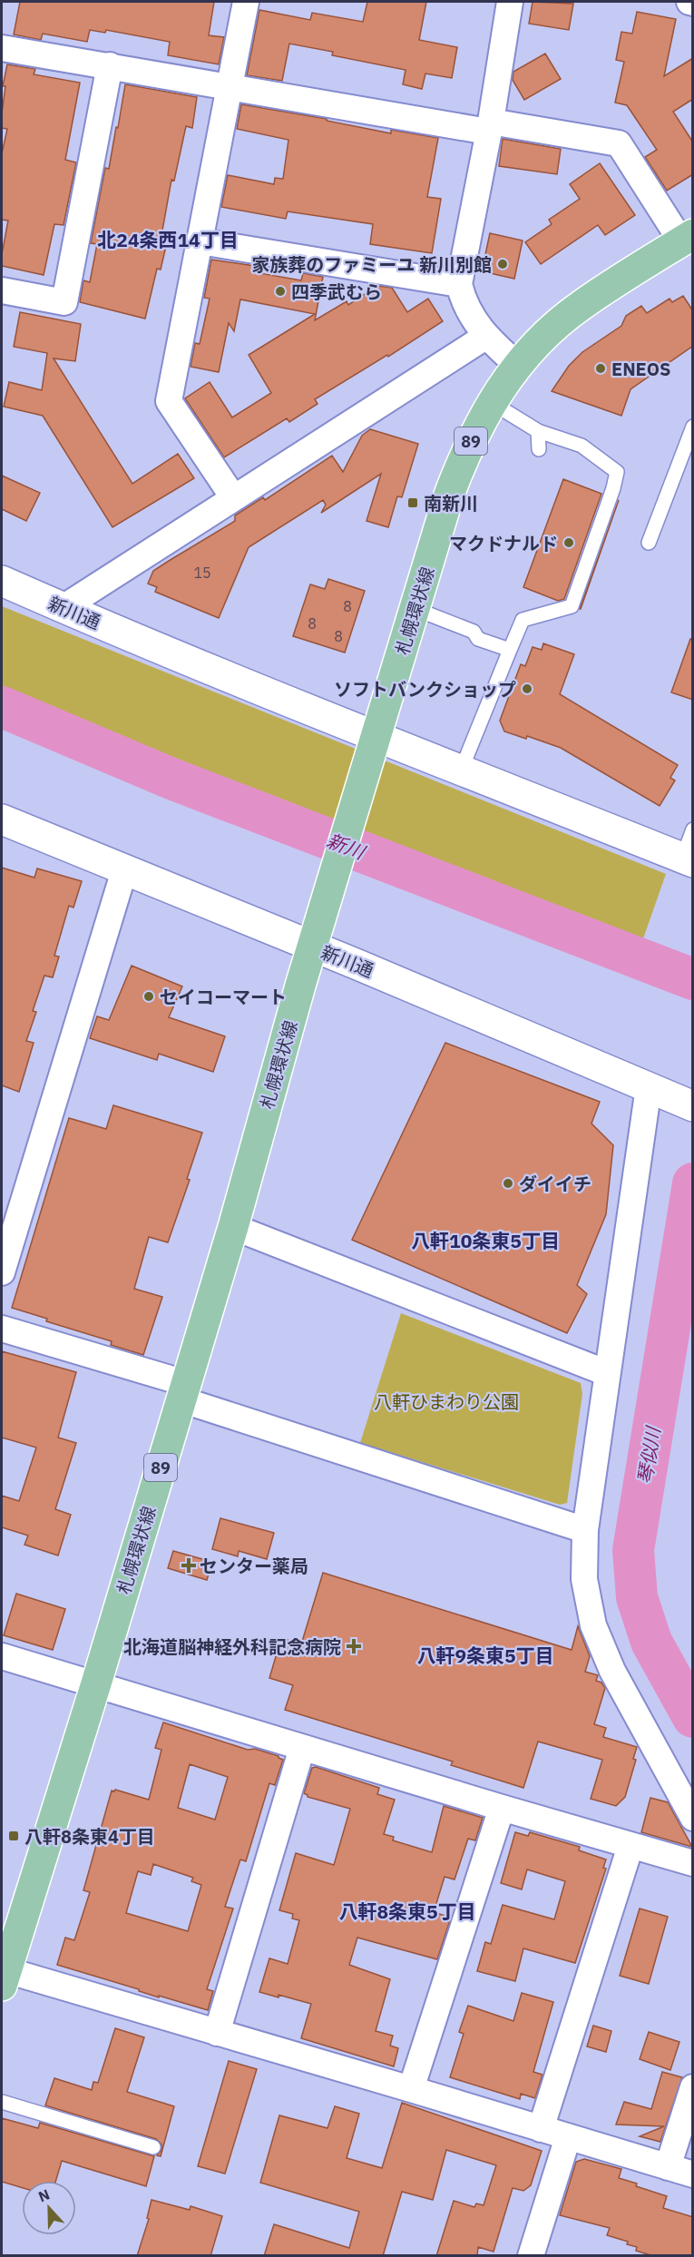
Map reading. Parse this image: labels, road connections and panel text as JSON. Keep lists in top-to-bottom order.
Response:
{
  "streets": {
    "main road": ["89", "札幌環状線"],
    "street": ["新川通"]
  },
  "crossings": [
    ["札幌環状線", "新川通"]
  ],
  "districts": [
    "北24条西14丁目",
    "八軒10条東5丁目",
    "八軒9条東5丁目",
    "八軒8条東5丁目"
  ],
  "water": ["新川", "琴似川"],
  "parks": ["八軒ひまわり公園"],
  "places": {
    "other": [
      "家族葬のファミーユ 新川別館",
      "四季武むら",
      "ENEOS",
      "マクドナルド",
      "ソフトバンクショップ",
      "セイコーマート",
      "ダイイチ"
    ],
    "transit": ["南新川", "八軒8条東4丁目"],
    "health": ["センター薬局", "北海道脳神経外科記念病院"]
  },
  "house_numbers": [
    "15",
    "8",
    "8",
    "8"
  ],
  "north": "top"
}
